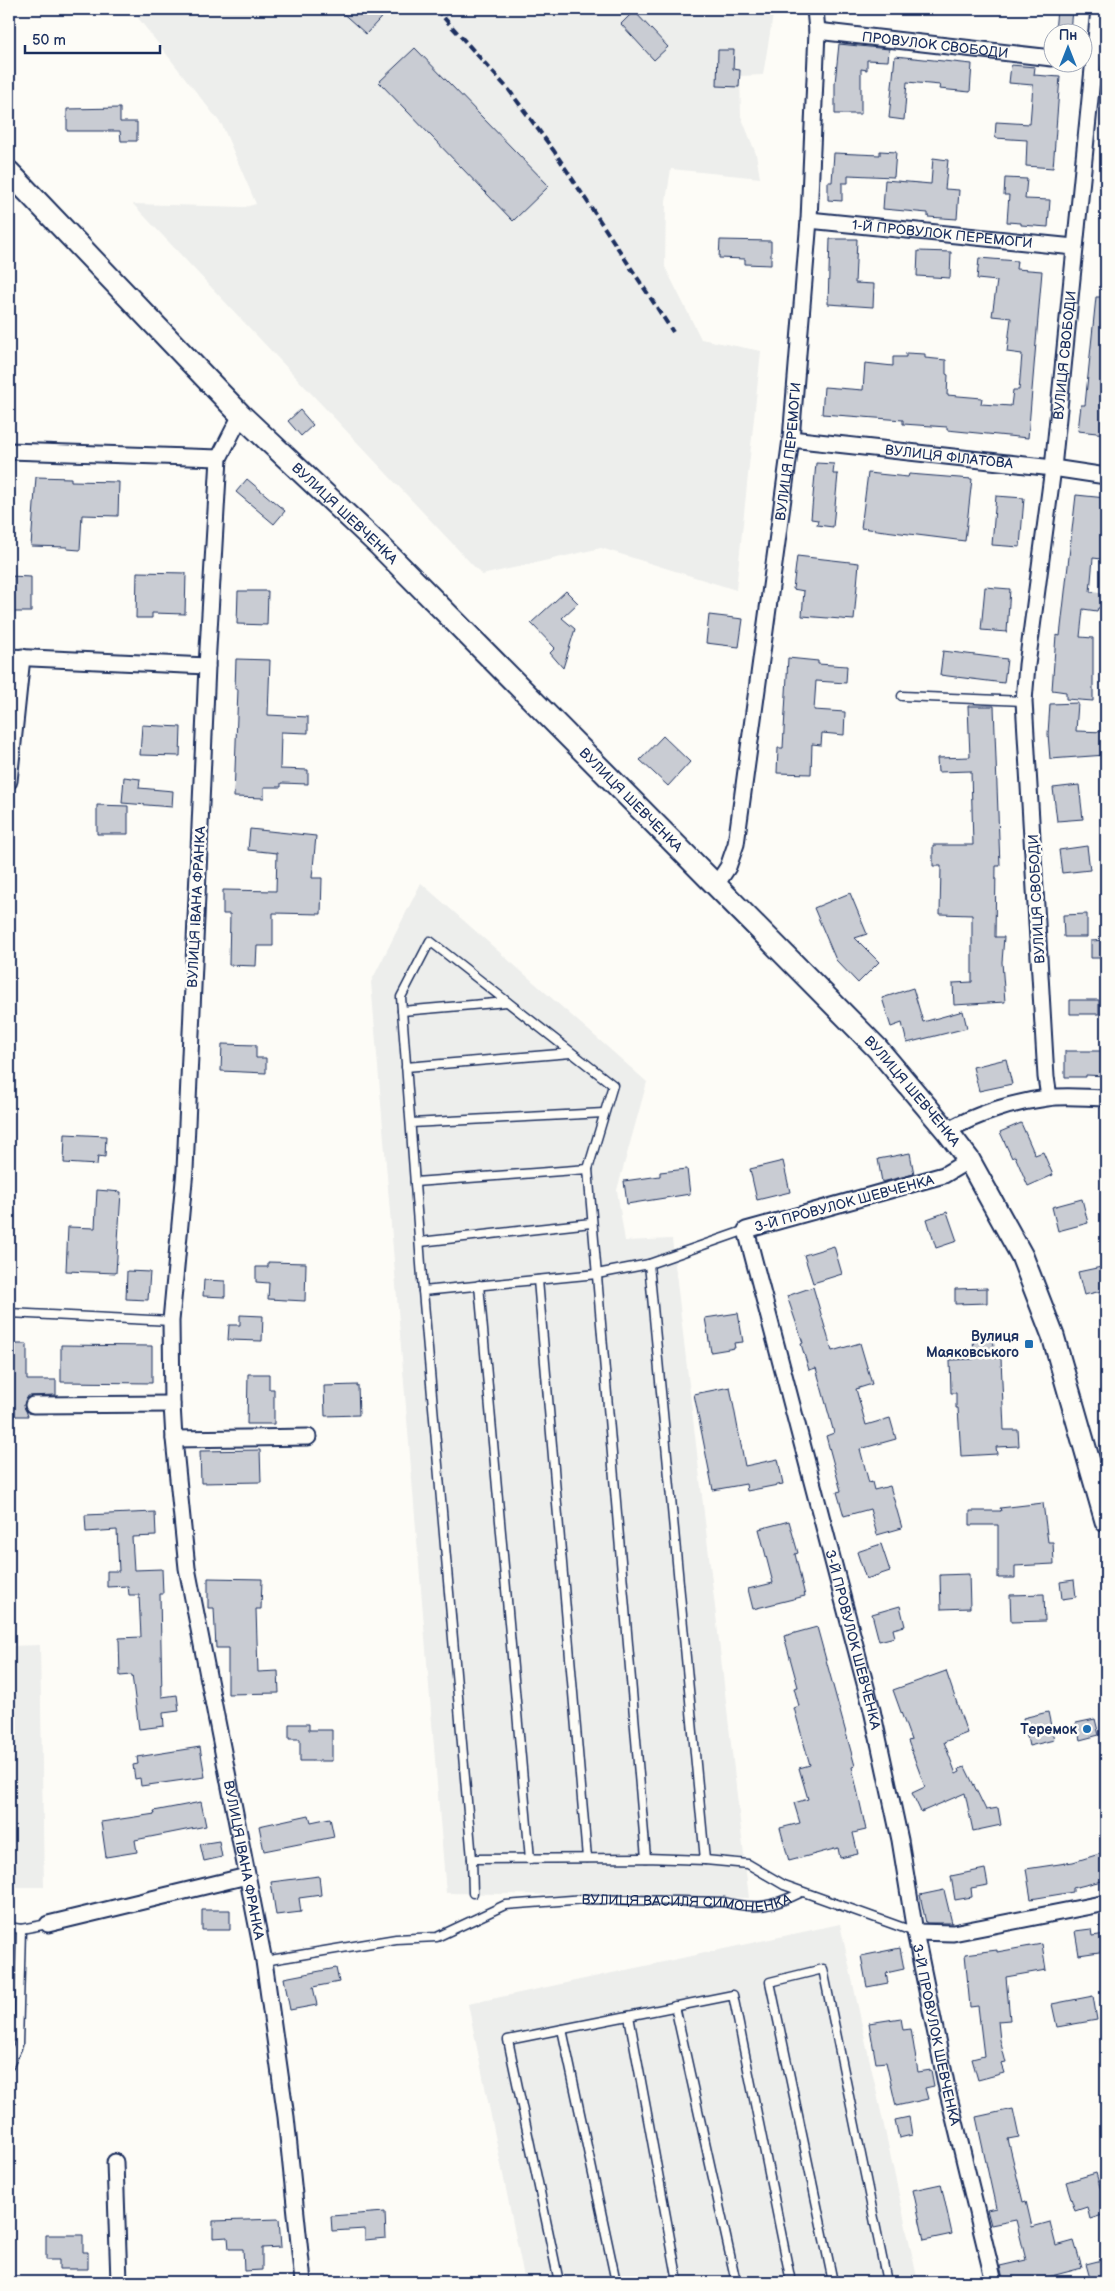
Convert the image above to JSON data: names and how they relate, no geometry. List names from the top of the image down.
{
  "streets": {
    "main road": ["ВУЛИЦЯ ШЕВЧЕНКА"],
    "street": [
      "ПРОВУЛОК СВОБОДИ",
      "1-Й ПРОВУЛОК ПЕРЕМОГИ",
      "ВУЛИЦЯ СВОБОДИ",
      "ВУЛИЦЯ ПЕРЕМОГИ",
      "ВУЛИЦЯ ФІЛАТОВА",
      "ВУЛИЦЯ ІВАНА ФРАНКА",
      "3-Й ПРОВУЛОК ШЕВЧЕНКА",
      "ВУЛИЦЯ ВАСИЛЯ СИМОНЕНКА"
    ]
  },
  "crossings": [
    ["ПРОВУЛОК СВОБОДИ", "ВУЛИЦЯ ПЕРЕМОГИ"],
    ["1-Й ПРОВУЛОК ПЕРЕМОГИ", "ВУЛИЦЯ СВОБОДИ"],
    ["1-Й ПРОВУЛОК ПЕРЕМОГИ", "ВУЛИЦЯ ПЕРЕМОГИ"],
    ["ВУЛИЦЯ СВОБОДИ", "ВУЛИЦЯ ФІЛАТОВА"],
    ["ВУЛИЦЯ ПЕРЕМОГИ", "ВУЛИЦЯ ФІЛАТОВА"],
    ["ВУЛИЦЯ ПЕРЕМОГИ", "ВУЛИЦЯ ШЕВЧЕНКА"],
    ["ВУЛИЦЯ ШЕВЧЕНКА", "ВУЛИЦЯ ІВАНА ФРАНКА"],
    ["ВУЛИЦЯ ШЕВЧЕНКА", "3-Й ПРОВУЛОК ШЕВЧЕНКА"],
    ["ВУЛИЦЯ ІВАНА ФРАНКА", "ВУЛИЦЯ ВАСИЛЯ СИМОНЕНКА"],
    ["3-Й ПРОВУЛОК ШЕВЧЕНКА", "ВУЛИЦЯ ВАСИЛЯ СИМОНЕНКА"]
  ],
  "places": {
    "transit": ["Вулиця Маяковського"],
    "other": ["Теремок"]
  },
  "scale_bar": "50 m",
  "north": "top"
}
